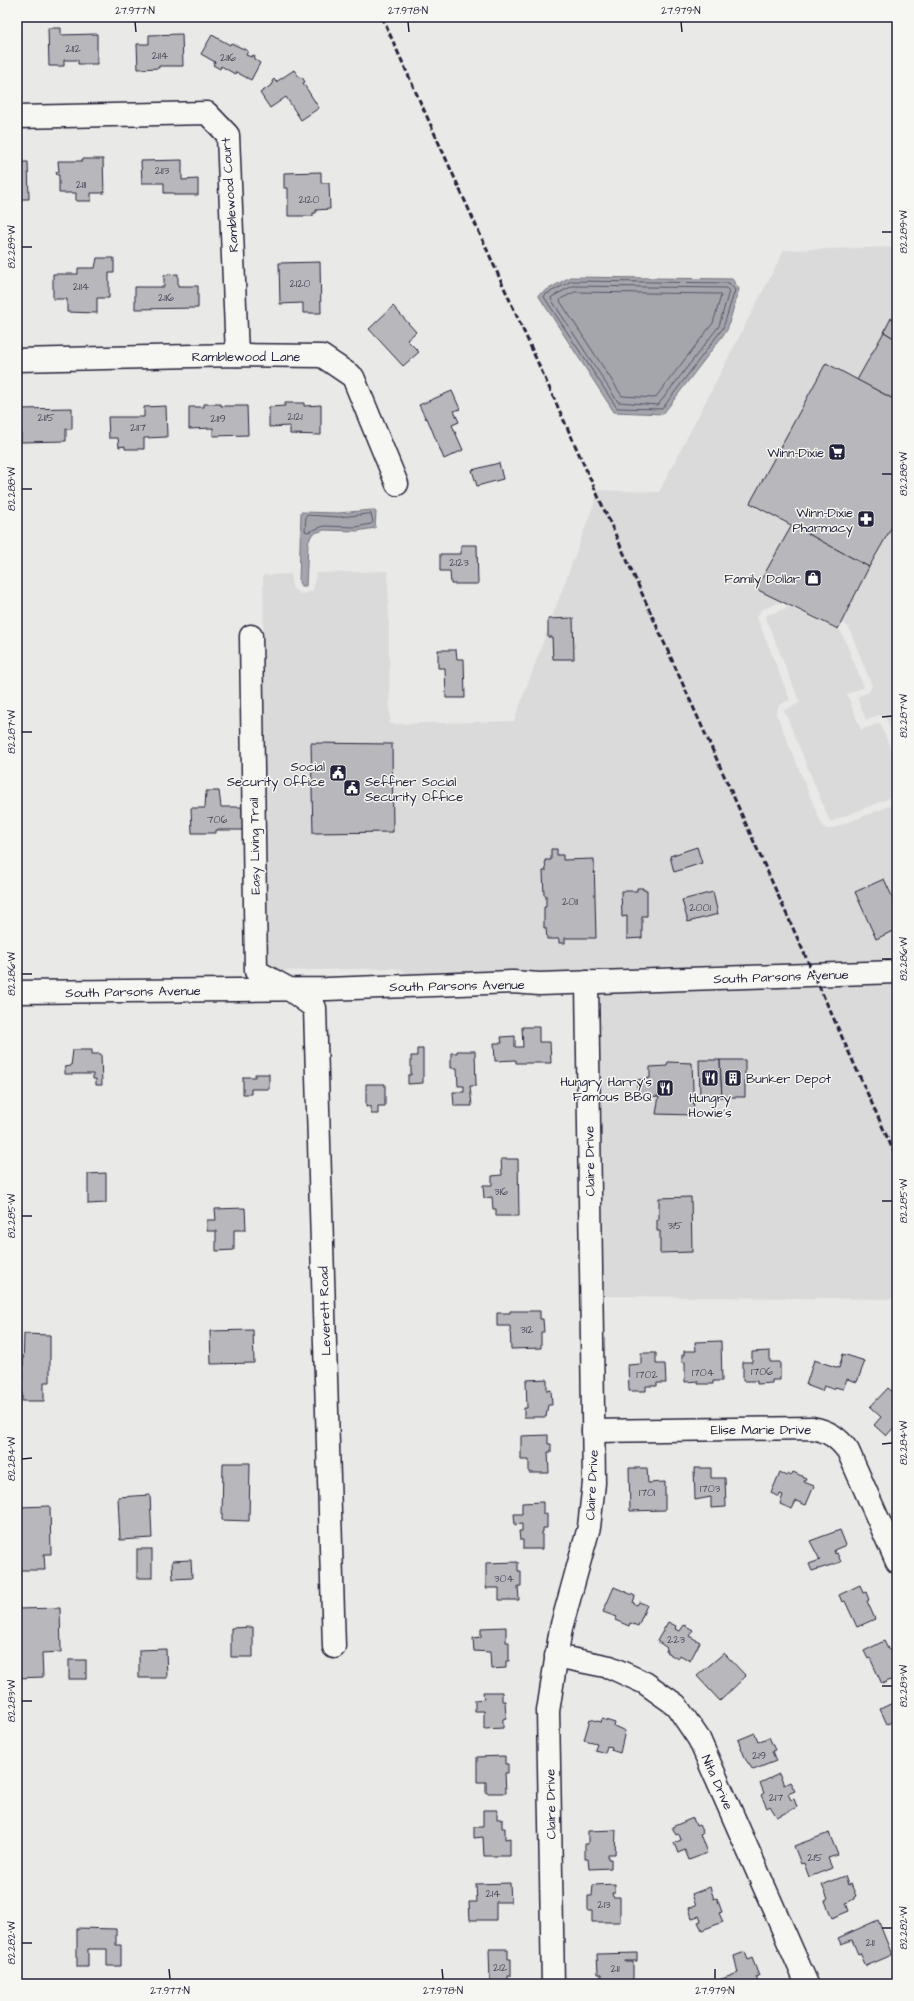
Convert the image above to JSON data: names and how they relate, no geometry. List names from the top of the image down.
{
  "streets": {
    "street": [
      "Ramblewood Court",
      "Ramblewood Lane",
      "Easy Living Trail",
      "South Parsons Avenue",
      "Claire Drive",
      "Leverett Road",
      "Elise Marie Drive",
      "Nita Drive"
    ]
  },
  "crossings": [
    ["Ramblewood Court", "Ramblewood Lane"],
    ["Easy Living Trail", "South Parsons Avenue"],
    ["Easy Living Trail", "Leverett Road"],
    ["South Parsons Avenue", "Claire Drive"],
    ["South Parsons Avenue", "Leverett Road"],
    ["Claire Drive", "Elise Marie Drive"],
    ["Claire Drive", "Nita Drive"]
  ],
  "places": {
    "supermarket": ["Winn-Dixie"],
    "pharmacy": ["Winn-Dixie Pharmacy"],
    "shop": ["Family Dollar"],
    "public building": ["Social Security Office", "Seffner Social Security Office"],
    "restaurant": ["Hungry Howie's", "Hungry Harry's Famous BBQ"],
    "building": ["Bunker Depot"]
  },
  "house_numbers": [
    "2112",
    "2114",
    "2116",
    "2113",
    "2111",
    "2120",
    "2120",
    "2114",
    "2116",
    "2121",
    "2115",
    "2119",
    "2117",
    "2123",
    "706",
    "2011",
    "2001",
    "316",
    "315",
    "312",
    "1706",
    "1704",
    "1702",
    "1703",
    "1701",
    "304",
    "223",
    "219",
    "217",
    "215",
    "214",
    "213",
    "211",
    "212",
    "211"
  ],
  "coordinates": [
    "27.977°N",
    "27.978°N",
    "27.979°N",
    "82.289°W",
    "82.288°W",
    "82.287°W",
    "82.286°W",
    "82.285°W",
    "82.284°W",
    "82.283°W",
    "82.282°W"
  ]
}
